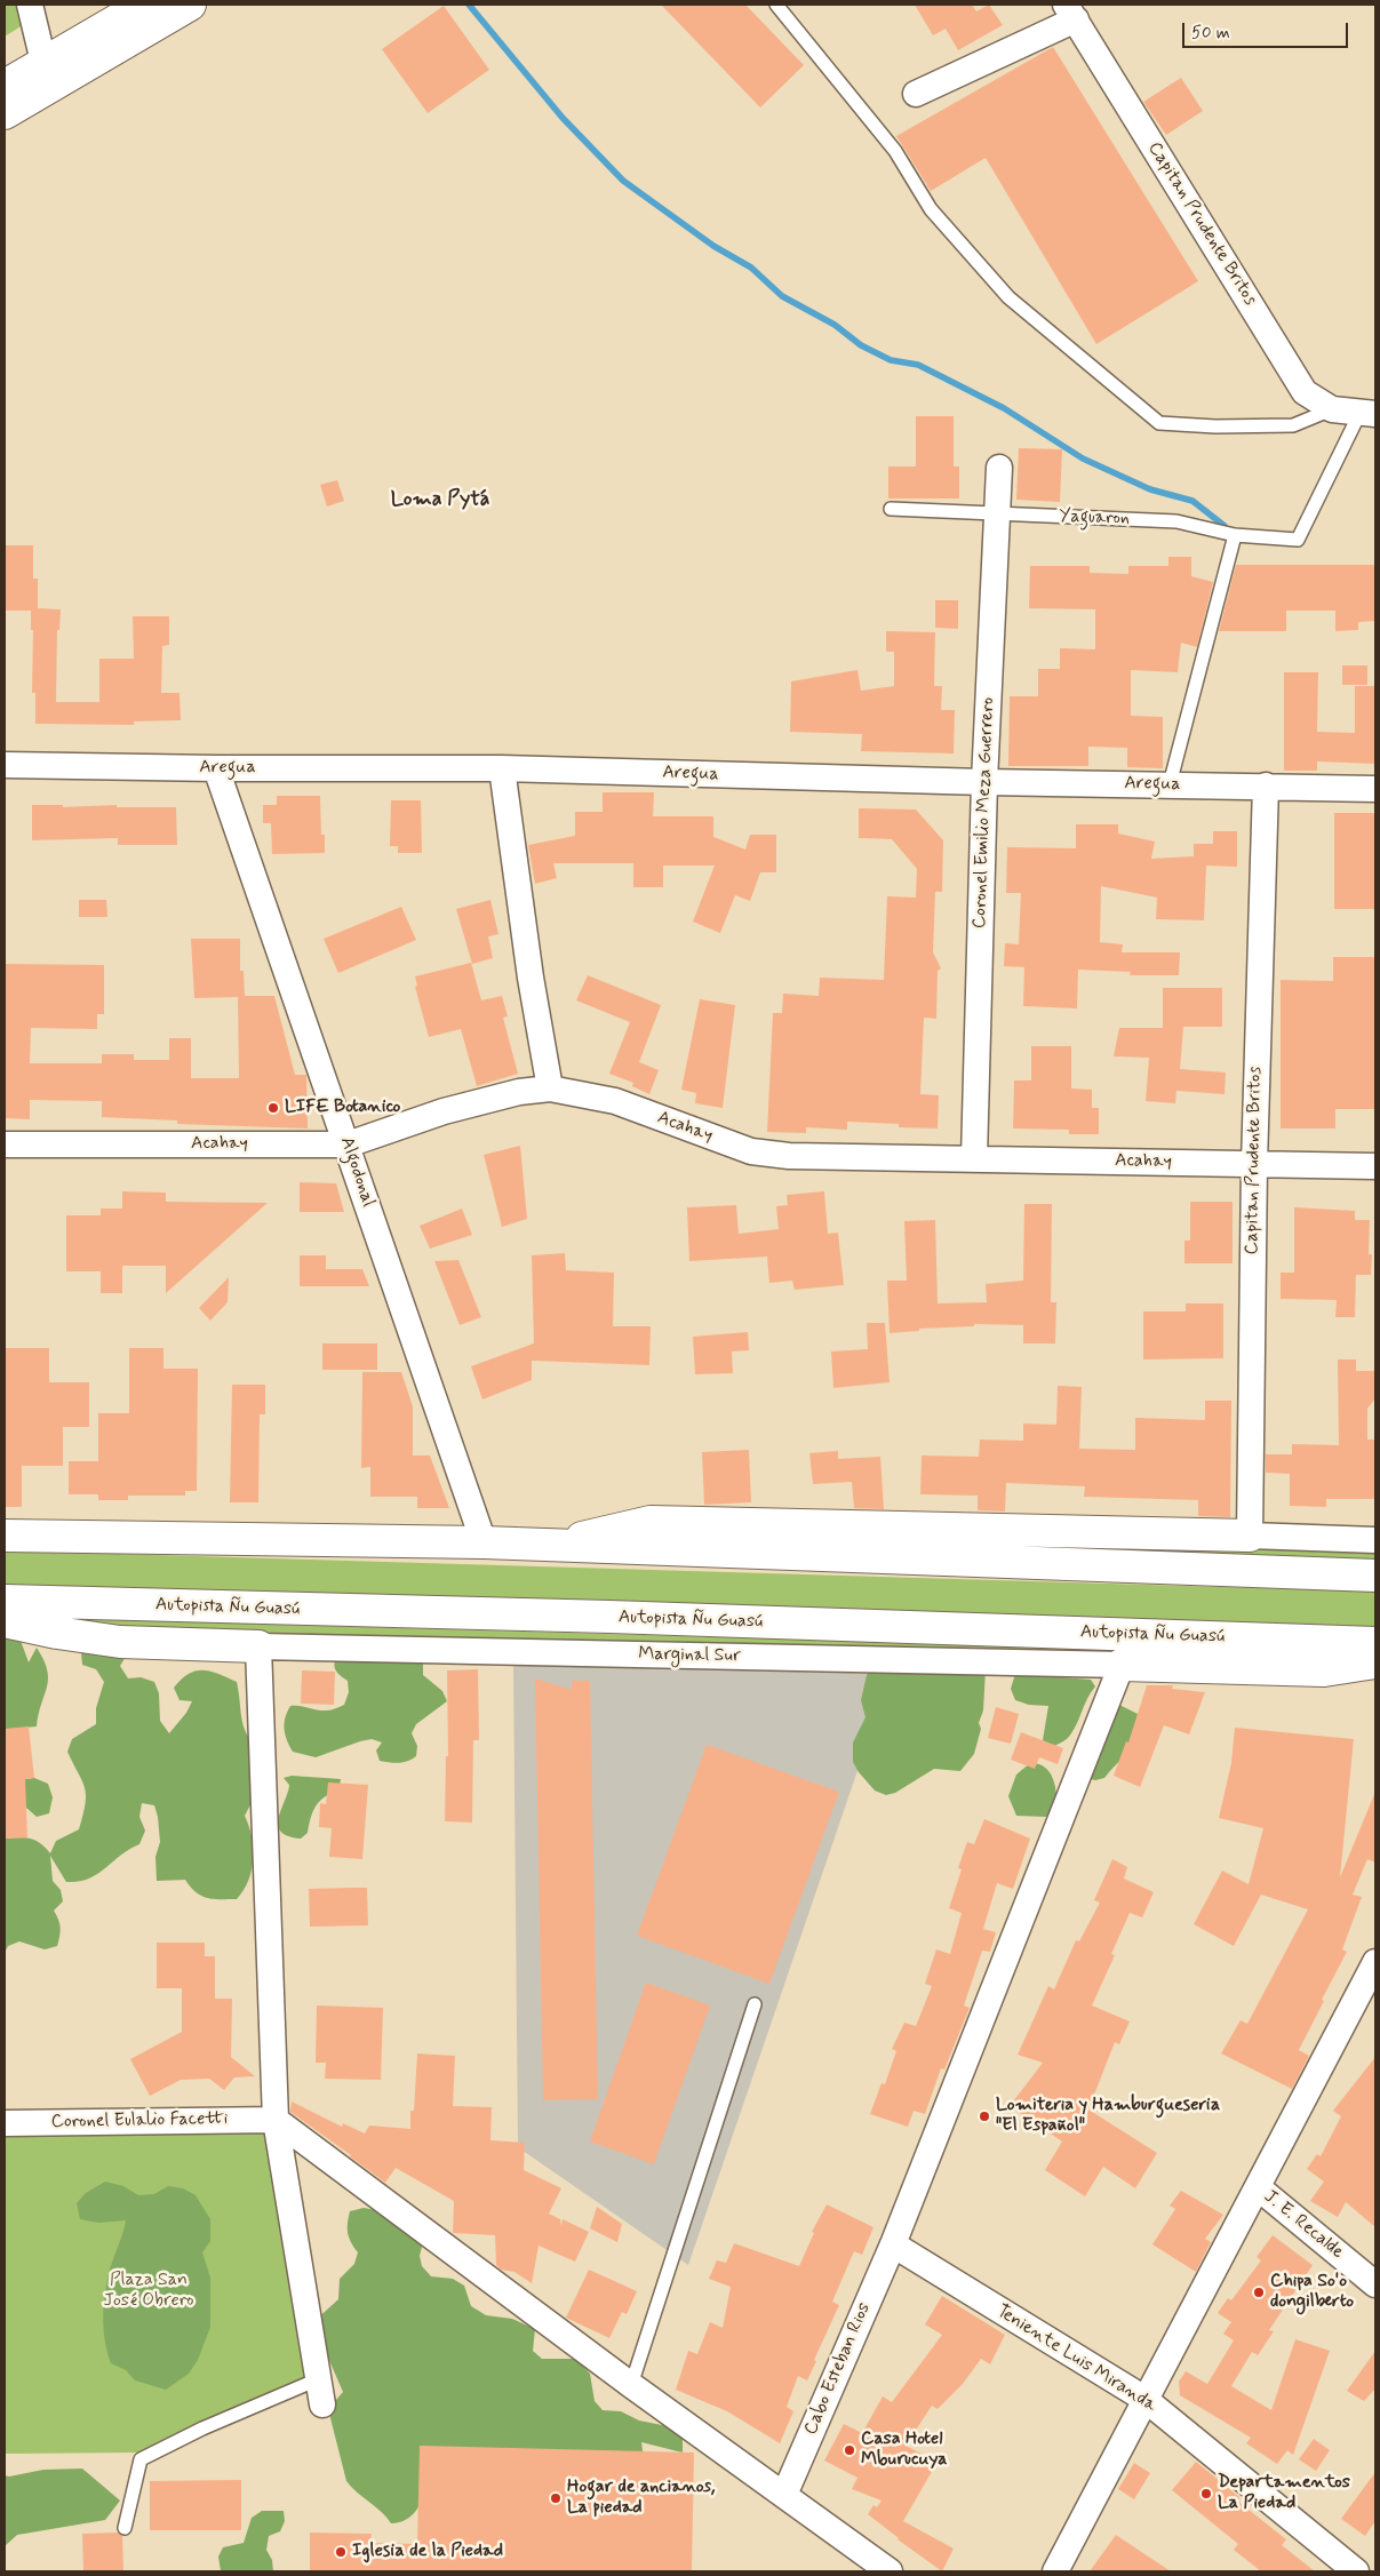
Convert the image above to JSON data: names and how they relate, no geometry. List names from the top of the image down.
{
  "streets": {
    "highway": ["Autopista Ñu Guasú"],
    "street": [
      "Capitan Prudente Britos",
      "Aregua",
      "Coronel Emilio Meza Guerrero",
      "Acahay",
      "Algodonal",
      "Marginal Sur",
      "Coronel Eulalio Facetti",
      "J. E. Recalde",
      "Teniente Luis Miranda",
      "Cabo Esteban Rios"
    ],
    "lane": ["Yaguaron"]
  },
  "crossings": [
    ["Capitan Prudente Britos", "Yaguaron"],
    ["Capitan Prudente Britos", "Aregua"],
    ["Capitan Prudente Britos", "Acahay"],
    ["Yaguaron", "Coronel Emilio Meza Guerrero"],
    ["Aregua", "Coronel Emilio Meza Guerrero"],
    ["Aregua", "Algodonal"],
    ["Coronel Emilio Meza Guerrero", "Acahay"],
    ["Acahay", "Algodonal"],
    ["Marginal Sur", "Cabo Esteban Rios"],
    ["Teniente Luis Miranda", "Cabo Esteban Rios"]
  ],
  "districts": ["Loma Pytá"],
  "parks": ["Plaza San José Obrero"],
  "places": [
    "LIFE Botanico",
    "Lomiteria y Hamburgueseria \"El Español\"",
    "Chipa So'o dongilberto",
    "Casa Hotel Mburucuya",
    "Departamentos La Piedad",
    "Hogar de ancianos, La piedad",
    "Iglesia de la Piedad"
  ],
  "scale_bar": "50 m"
}
